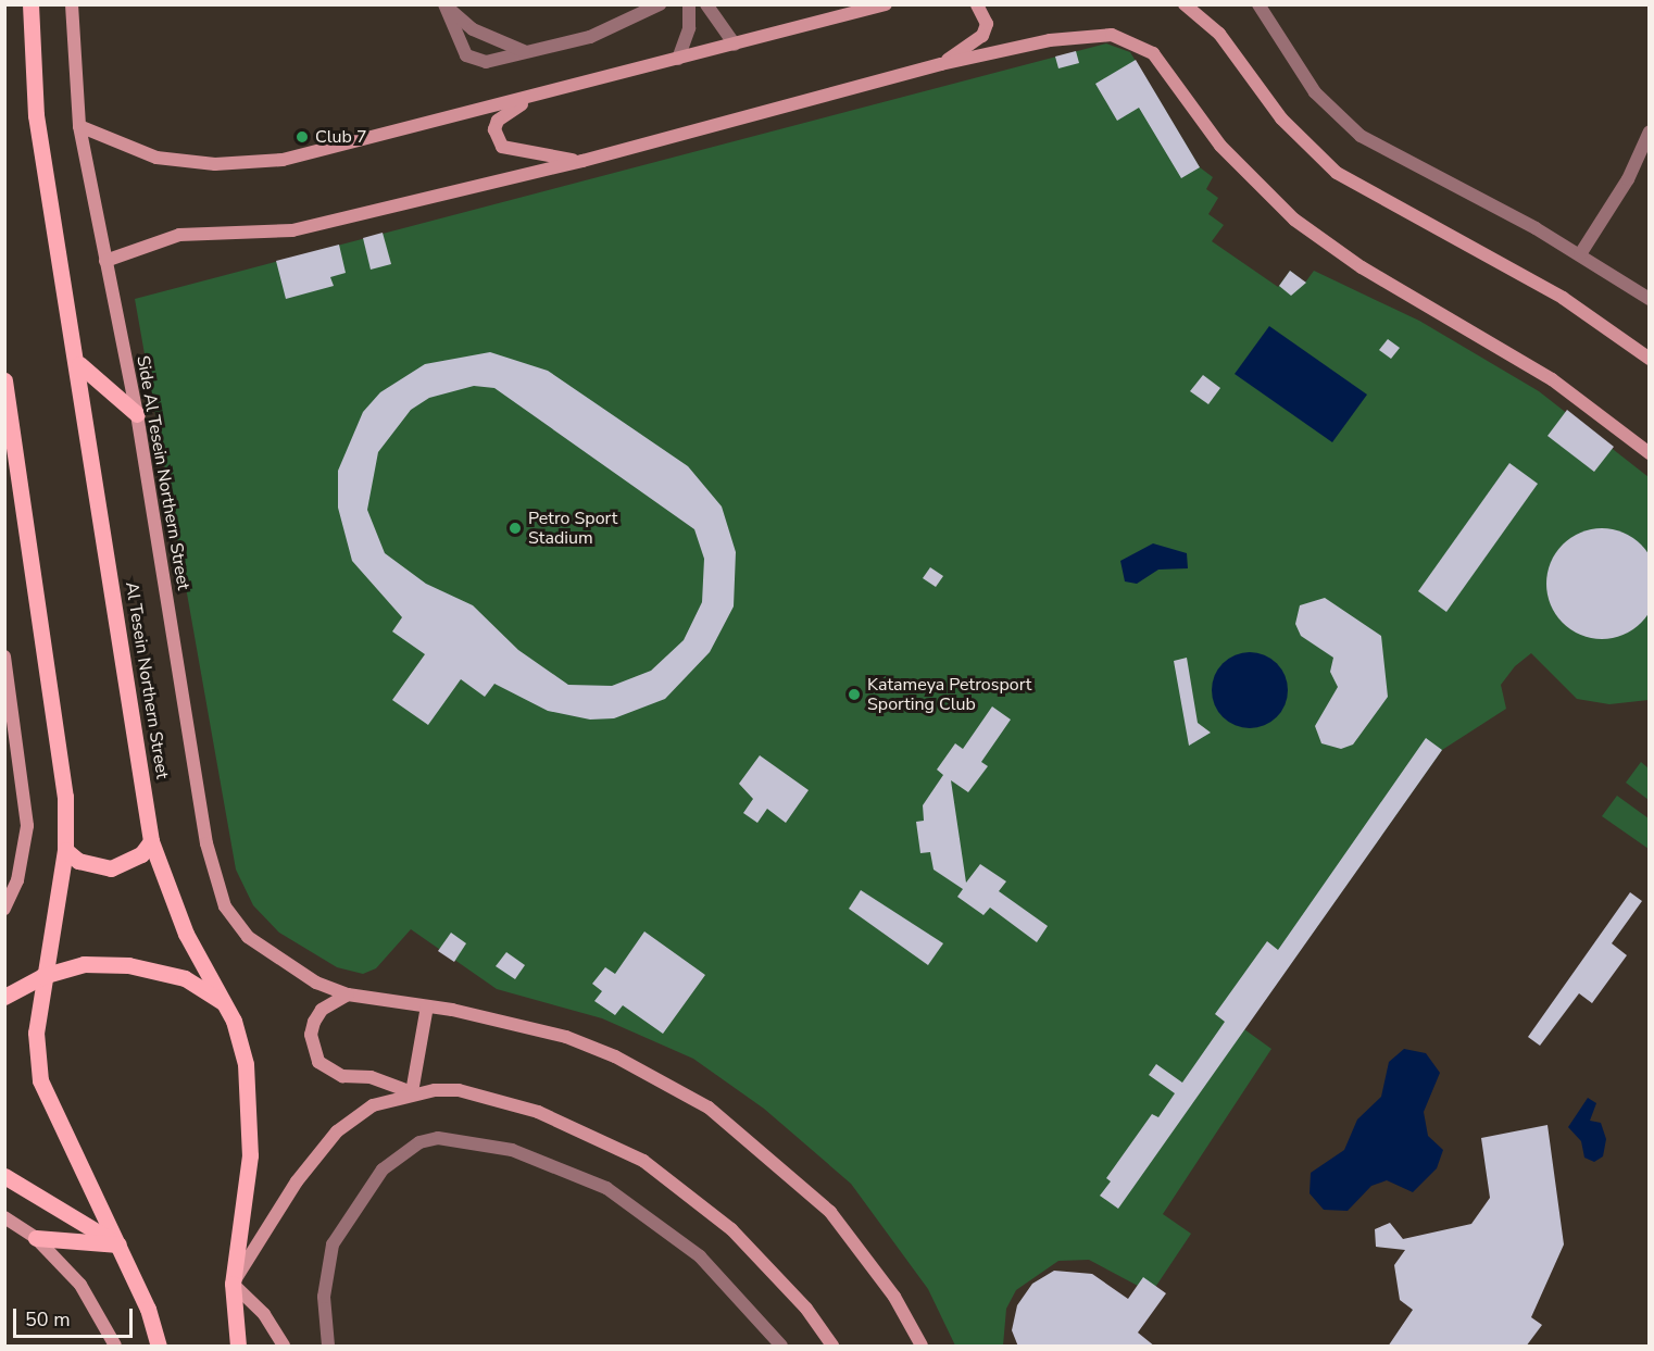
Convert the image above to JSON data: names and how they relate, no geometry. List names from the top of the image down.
{
  "streets": {
    "main road": ["Al Tesein Northern Street"],
    "street": ["Side Al Tesein Northern Street"]
  },
  "places": ["Club 7", "Petro Sport Stadium", "Katameya Petrosport Sporting Club"],
  "scale_bar": "50 m"
}
